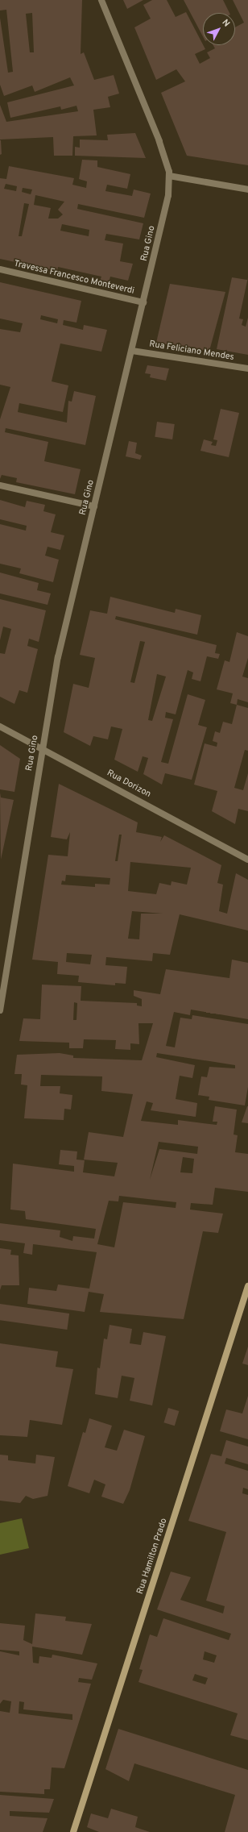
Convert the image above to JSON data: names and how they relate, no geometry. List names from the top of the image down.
{
  "streets": {
    "main road": ["Rua Hamilton Prado"],
    "street": [
      "Rua Gino",
      "Travessa Francesco Monteverdi",
      "Rua Feliciano Mendes",
      "Rua Dorizon"
    ]
  },
  "crossings": [
    ["Rua Gino", "Travessa Francesco Monteverdi"],
    ["Rua Gino", "Rua Feliciano Mendes"],
    ["Rua Gino", "Rua Dorizon"]
  ],
  "north": "top right"
}
